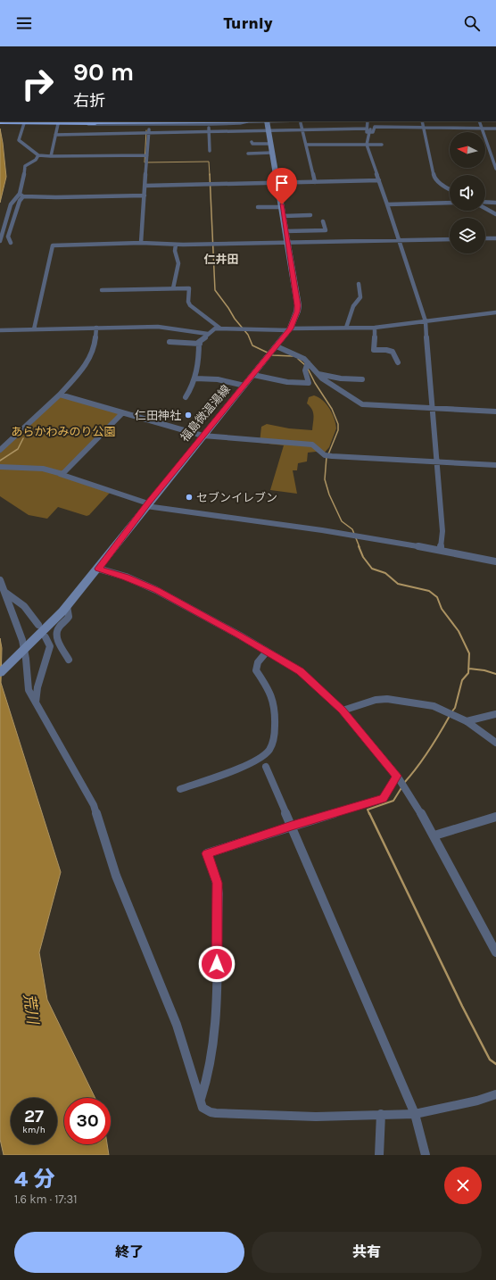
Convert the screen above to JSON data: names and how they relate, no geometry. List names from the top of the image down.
{
  "streets": {
    "main road": ["福島微温湯線"]
  },
  "districts": ["仁井田"],
  "water": ["荒川"],
  "parks": ["あらかわみのり公園"],
  "places": ["仁田神社", "セブンイレブン"],
  "north": "left",
  "page": {
    "header": "Turnly",
    "turn": ["90 m", "右折"],
    "speed": "27 km/h",
    "limit": "30",
    "heading": ["4 分", "1.6 km · 17:31"],
    "buttons": ["終了", "共有"]
  }
}
